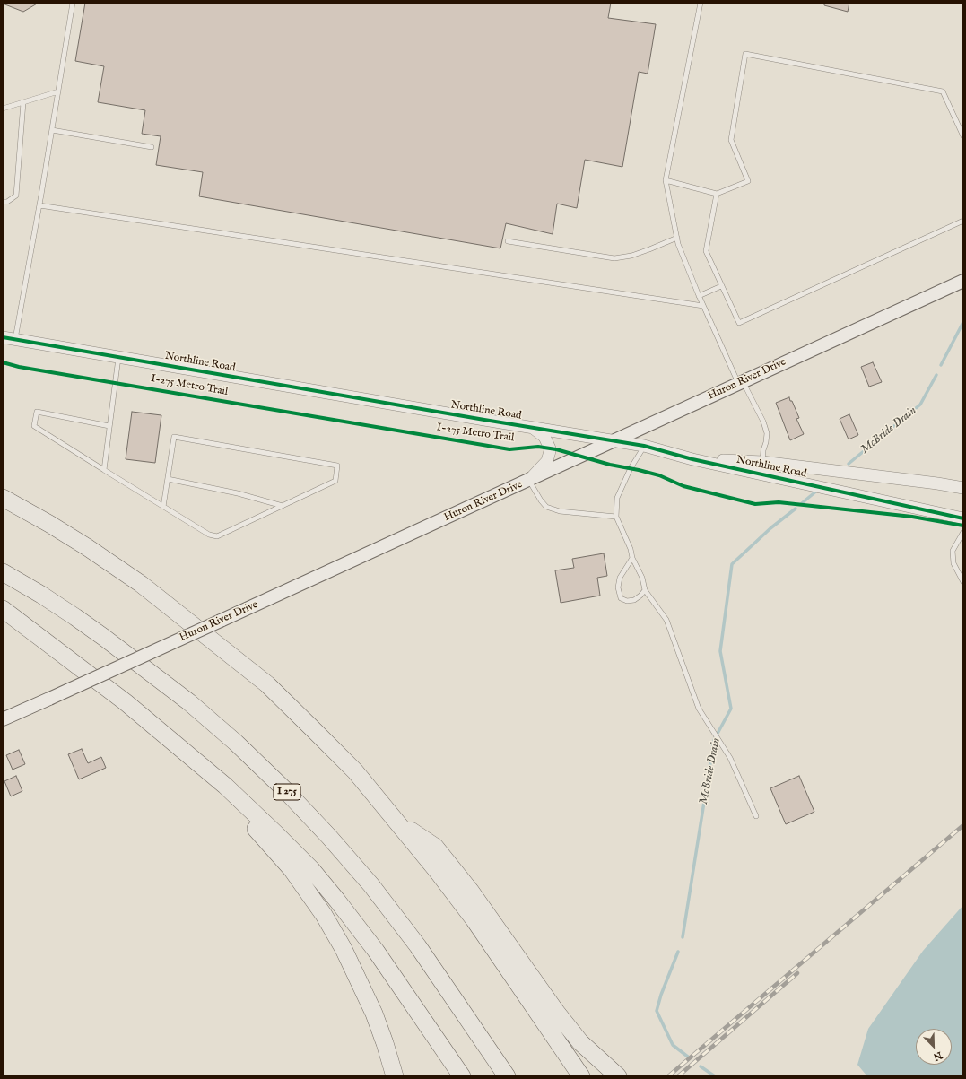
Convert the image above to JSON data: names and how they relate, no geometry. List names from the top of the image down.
{
  "streets": {
    "highway": ["I 275"],
    "main road": ["Huron River Drive"],
    "street": ["Northline Road"],
    "cycle path": ["I-275 Metro Trail"]
  },
  "crossings": [
    ["Northline Road", "Huron River Drive"]
  ],
  "water": ["McBride Drain"],
  "north": "bottom right"
}
